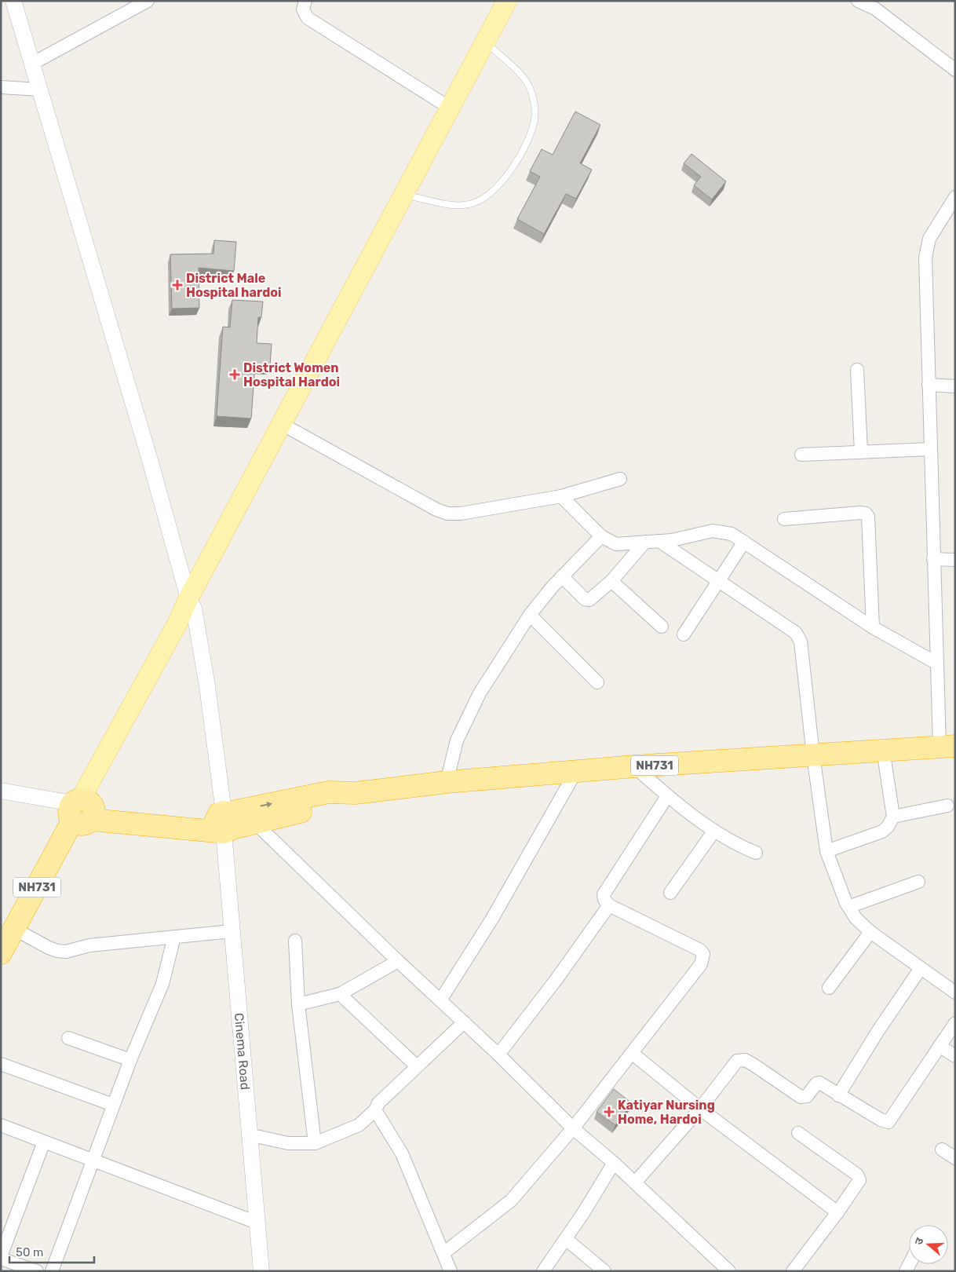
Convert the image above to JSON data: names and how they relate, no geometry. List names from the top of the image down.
{
  "streets": {
    "highway": ["NH731"],
    "street": ["Cinema Road"]
  },
  "crossings": [
    ["NH731", "Cinema Road"]
  ],
  "places": {
    "health": ["District Male Hospital hardoi", "District Women Hospital Hardoi", "Katiyar Nursing Home, Hardoi"]
  },
  "scale_bar": "50 m",
  "north": "left"
}
